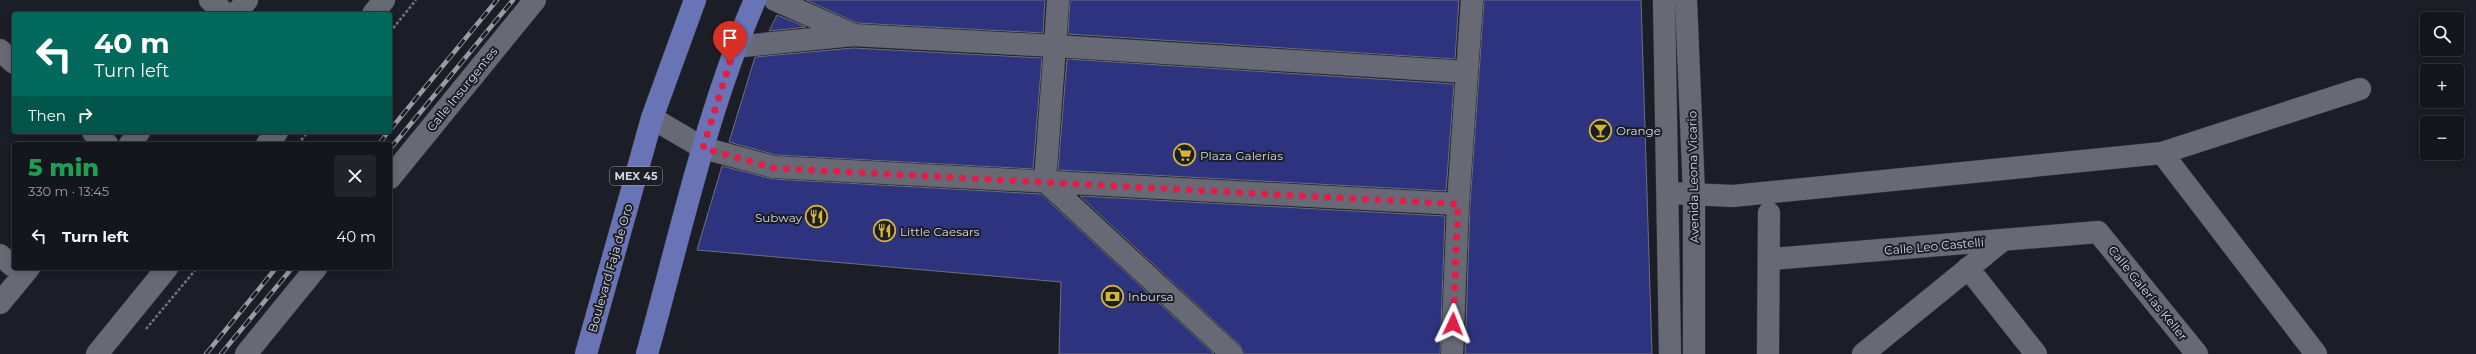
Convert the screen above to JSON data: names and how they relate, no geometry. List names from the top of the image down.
{
  "streets": {
    "main road": ["MEX 45", "Boulevard Faja de Oro"],
    "street": [
      "Calle Insurgentes",
      "Avenida Leona Vicario",
      "Calle Leo Castellí",
      "Calle Galerías Keller"
    ]
  },
  "crossings": [
    ["Calle Leo Castellí", "Calle Galerías Keller"]
  ],
  "places": {
    "bar": ["Orange"],
    "supermarket": ["Plaza Galerías"],
    "restaurant": ["Subway", "Little Caesars"],
    "bank": ["Inbursa"]
  },
  "page": {
    "map_buttons": ["+", "−"],
    "turn": ["40 m", "Turn left"],
    "then": "Then",
    "heading": ["5 min", "330 m · 13:45"],
    "list": [
      {
        "name": "Turn left",
        "value": "40 m"
      }
    ]
  }
}
